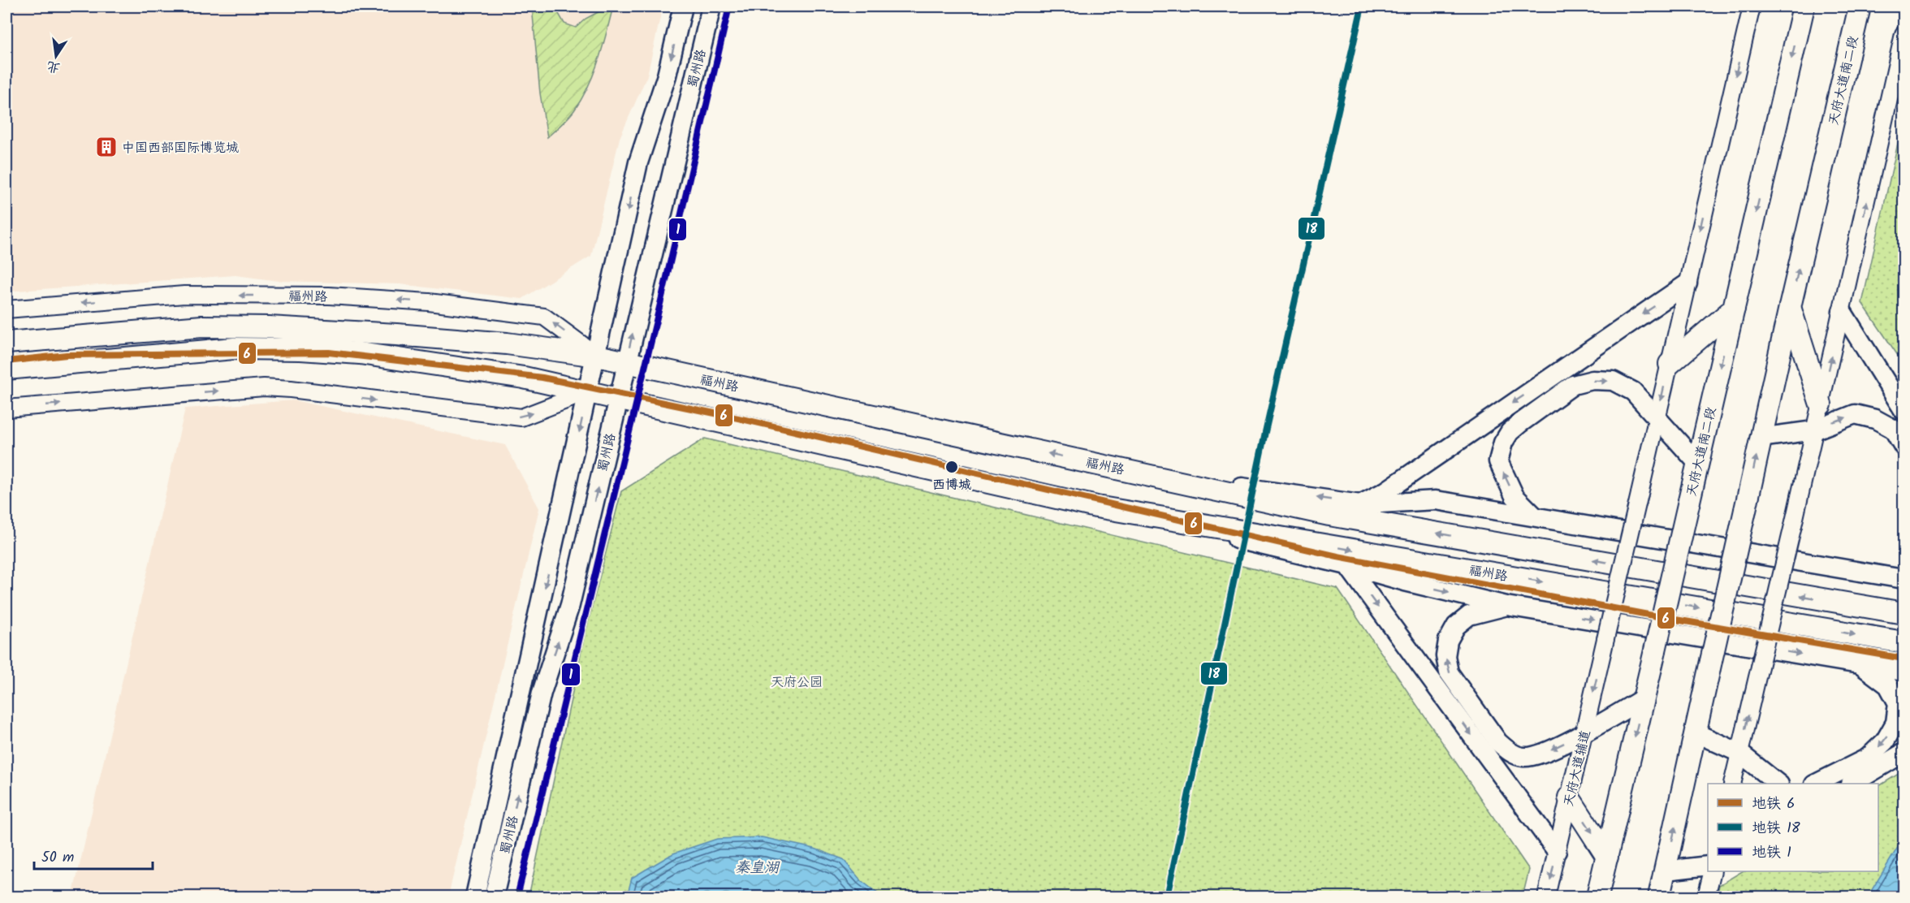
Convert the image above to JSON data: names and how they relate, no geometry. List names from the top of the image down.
{
  "streets": {
    "main road": ["蜀州路", "天府大道南二段", "福州路"],
    "street": ["天府大道辅道"]
  },
  "crossings": [
    ["蜀州路", "福州路"]
  ],
  "one_way": ["天府大道辅道"],
  "water": ["秦皇湖"],
  "parks": ["天府公园"],
  "places": {
    "building": ["中国西部国际博览城"],
    "other": ["西博城"]
  },
  "lines": ["metro line 18", "metro line 1", "metro line 6"],
  "legend": ["地铁 6", "地铁 18", "地铁 1"],
  "scale_bar": "50 m",
  "north": "bottom"
}
